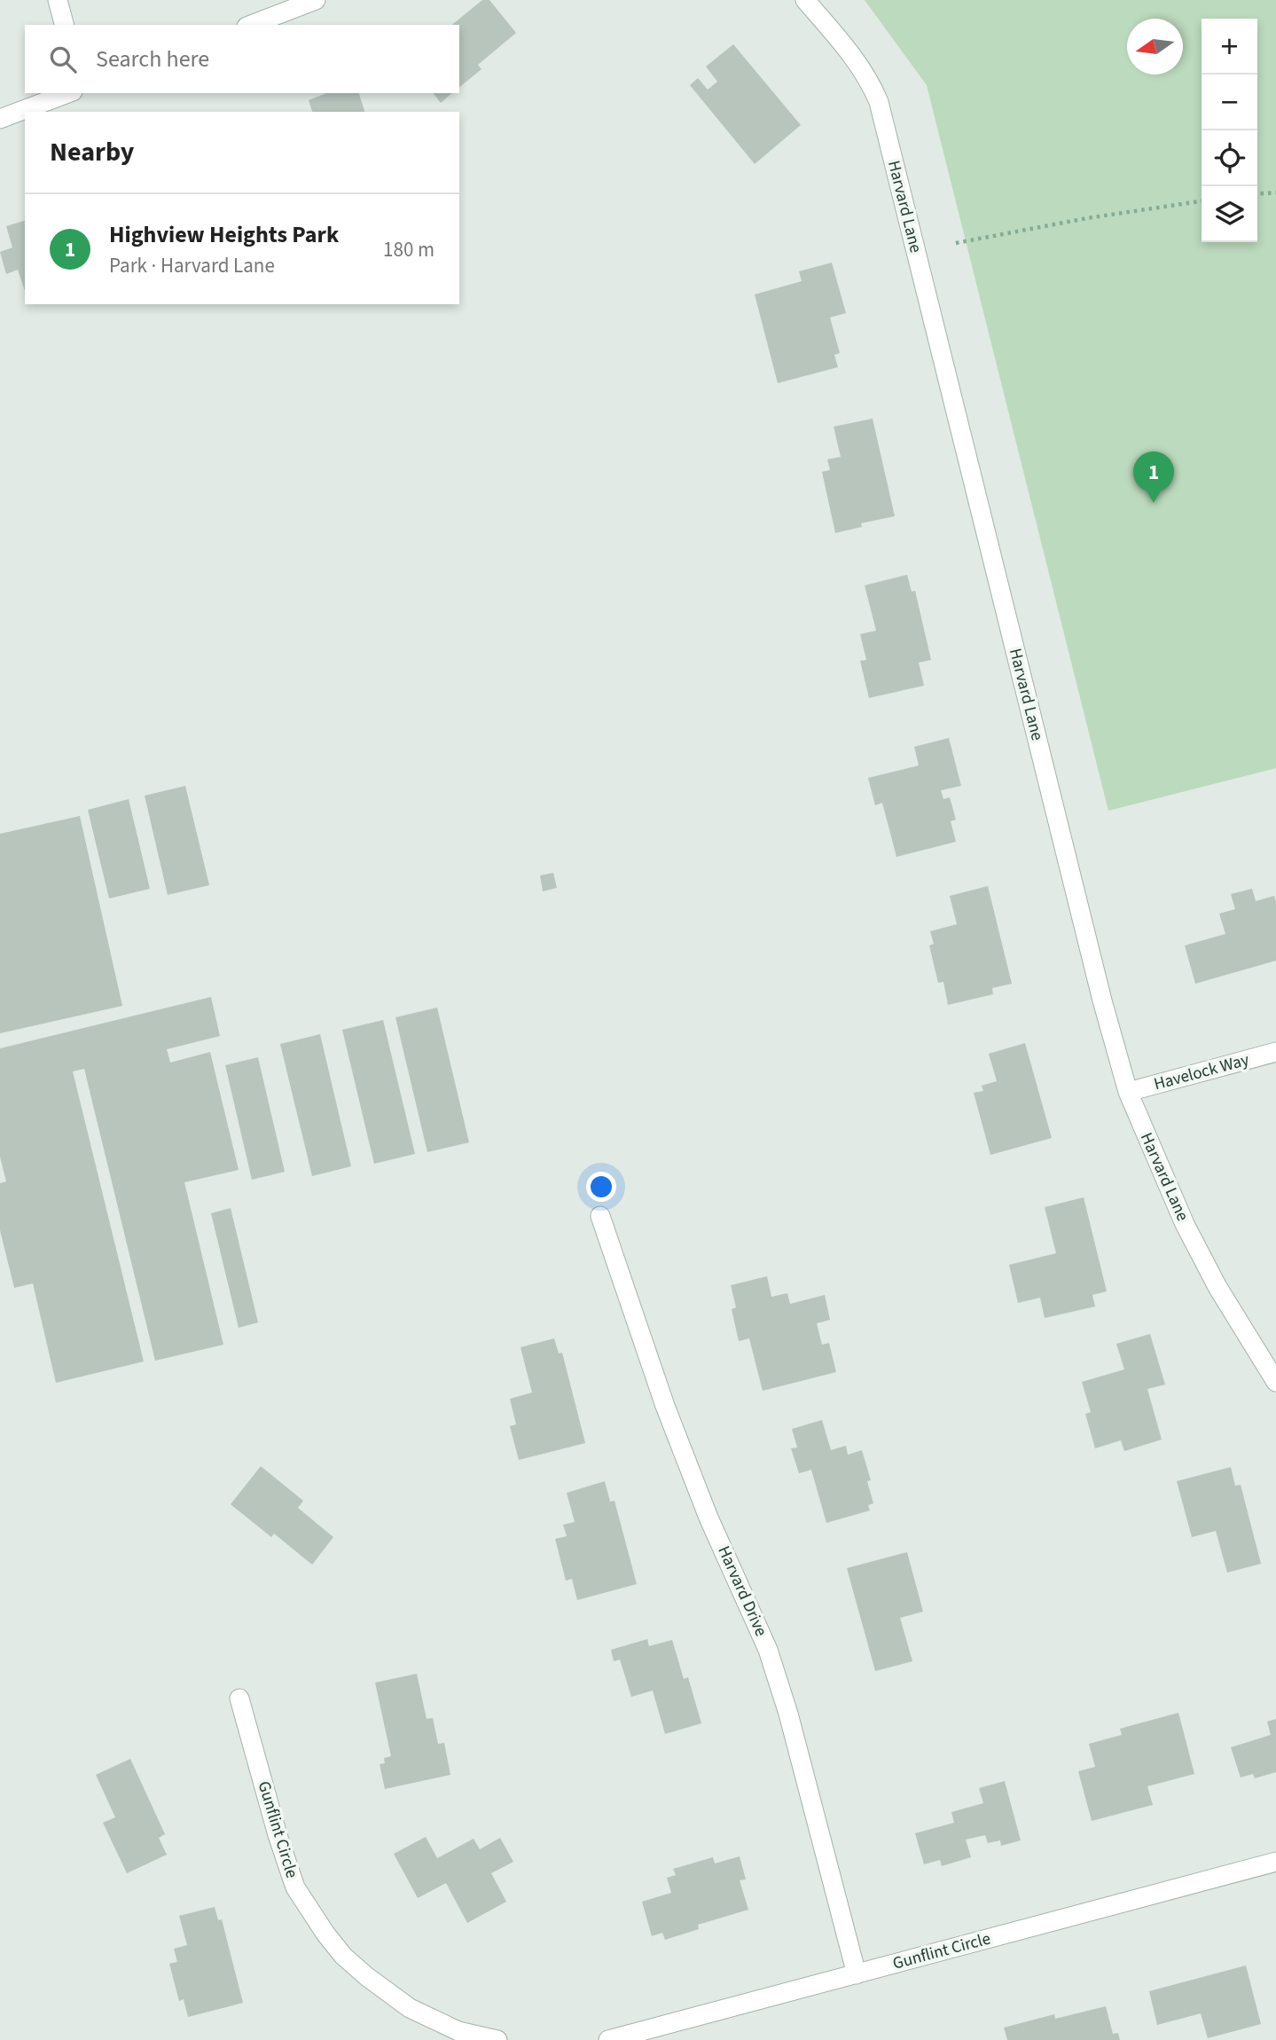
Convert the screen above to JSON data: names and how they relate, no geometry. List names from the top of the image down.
{
  "streets": {
    "street": [
      "Harvard Lane",
      "Havelock Way",
      "Harvard Drive",
      "Gunflint Circle"
    ]
  },
  "crossings": [
    ["Harvard Lane", "Havelock Way"],
    ["Harvard Drive", "Gunflint Circle"]
  ],
  "north": "left",
  "page": {
    "map_buttons": ["+", "−"],
    "search": "Search here",
    "heading": "Nearby",
    "list": [
      {
        "mark": "1",
        "name": "Highview Heights Park",
        "note": "Park · Harvard Lane",
        "value": "180 m"
      }
    ],
    "pins": "1"
  }
}
